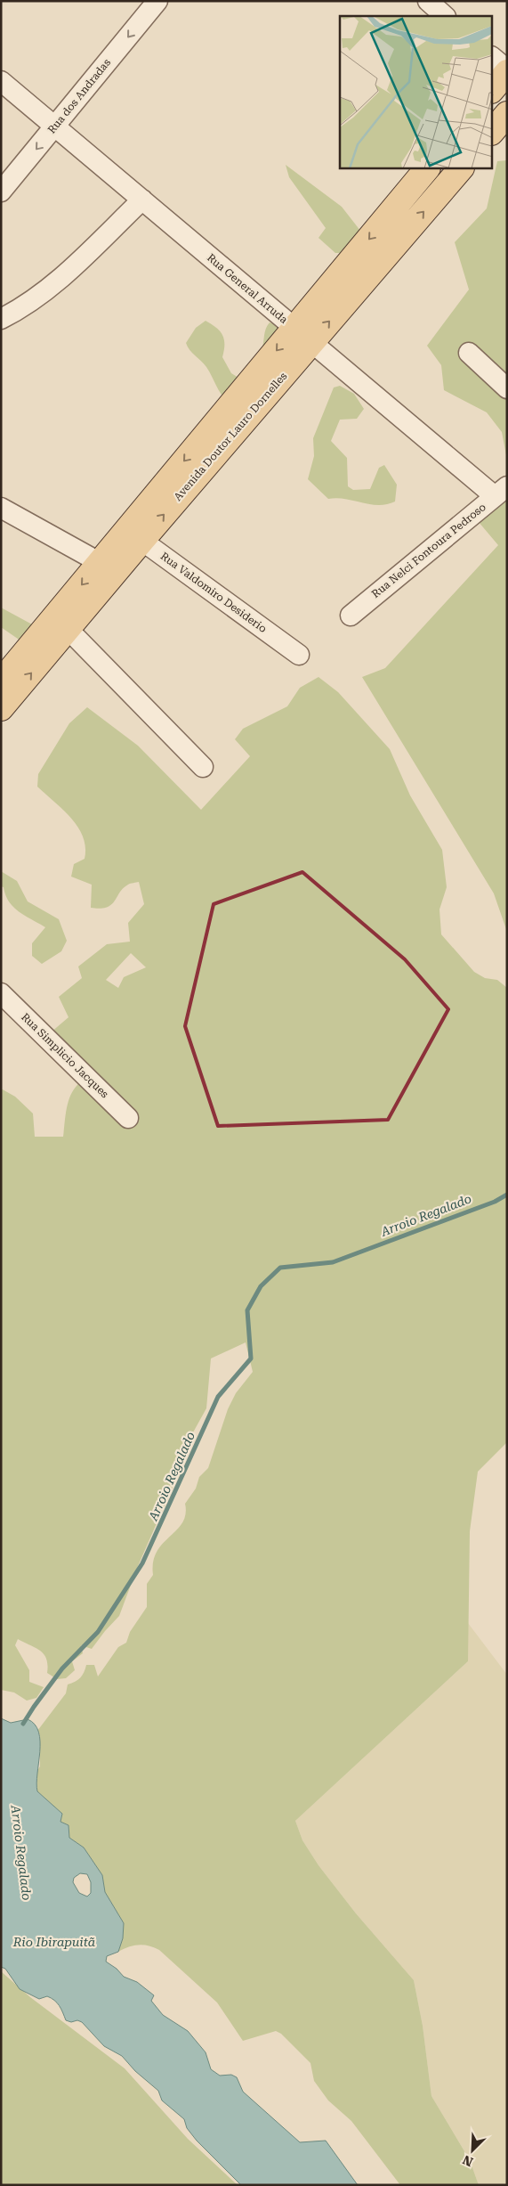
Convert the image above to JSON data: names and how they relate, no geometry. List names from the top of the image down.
{
  "streets": {
    "main road": ["Avenida Doutor Lauro Dornelles"],
    "street": [
      "Rua dos Andradas",
      "Rua General Arruda",
      "Rua Nelci Fontoura Pedroso",
      "Rua Valdomiro Desiderio",
      "Rua Simplicio Jacques"
    ]
  },
  "crossings": [
    ["Rua dos Andradas", "Rua General Arruda"],
    ["Rua General Arruda", "Avenida Doutor Lauro Dornelles"],
    ["Rua General Arruda", "Rua Nelci Fontoura Pedroso"],
    ["Avenida Doutor Lauro Dornelles", "Rua Valdomiro Desiderio"]
  ],
  "water": ["Arroio Regalado", "Rio Ibirapuitã"],
  "north": "bottom left"
}
